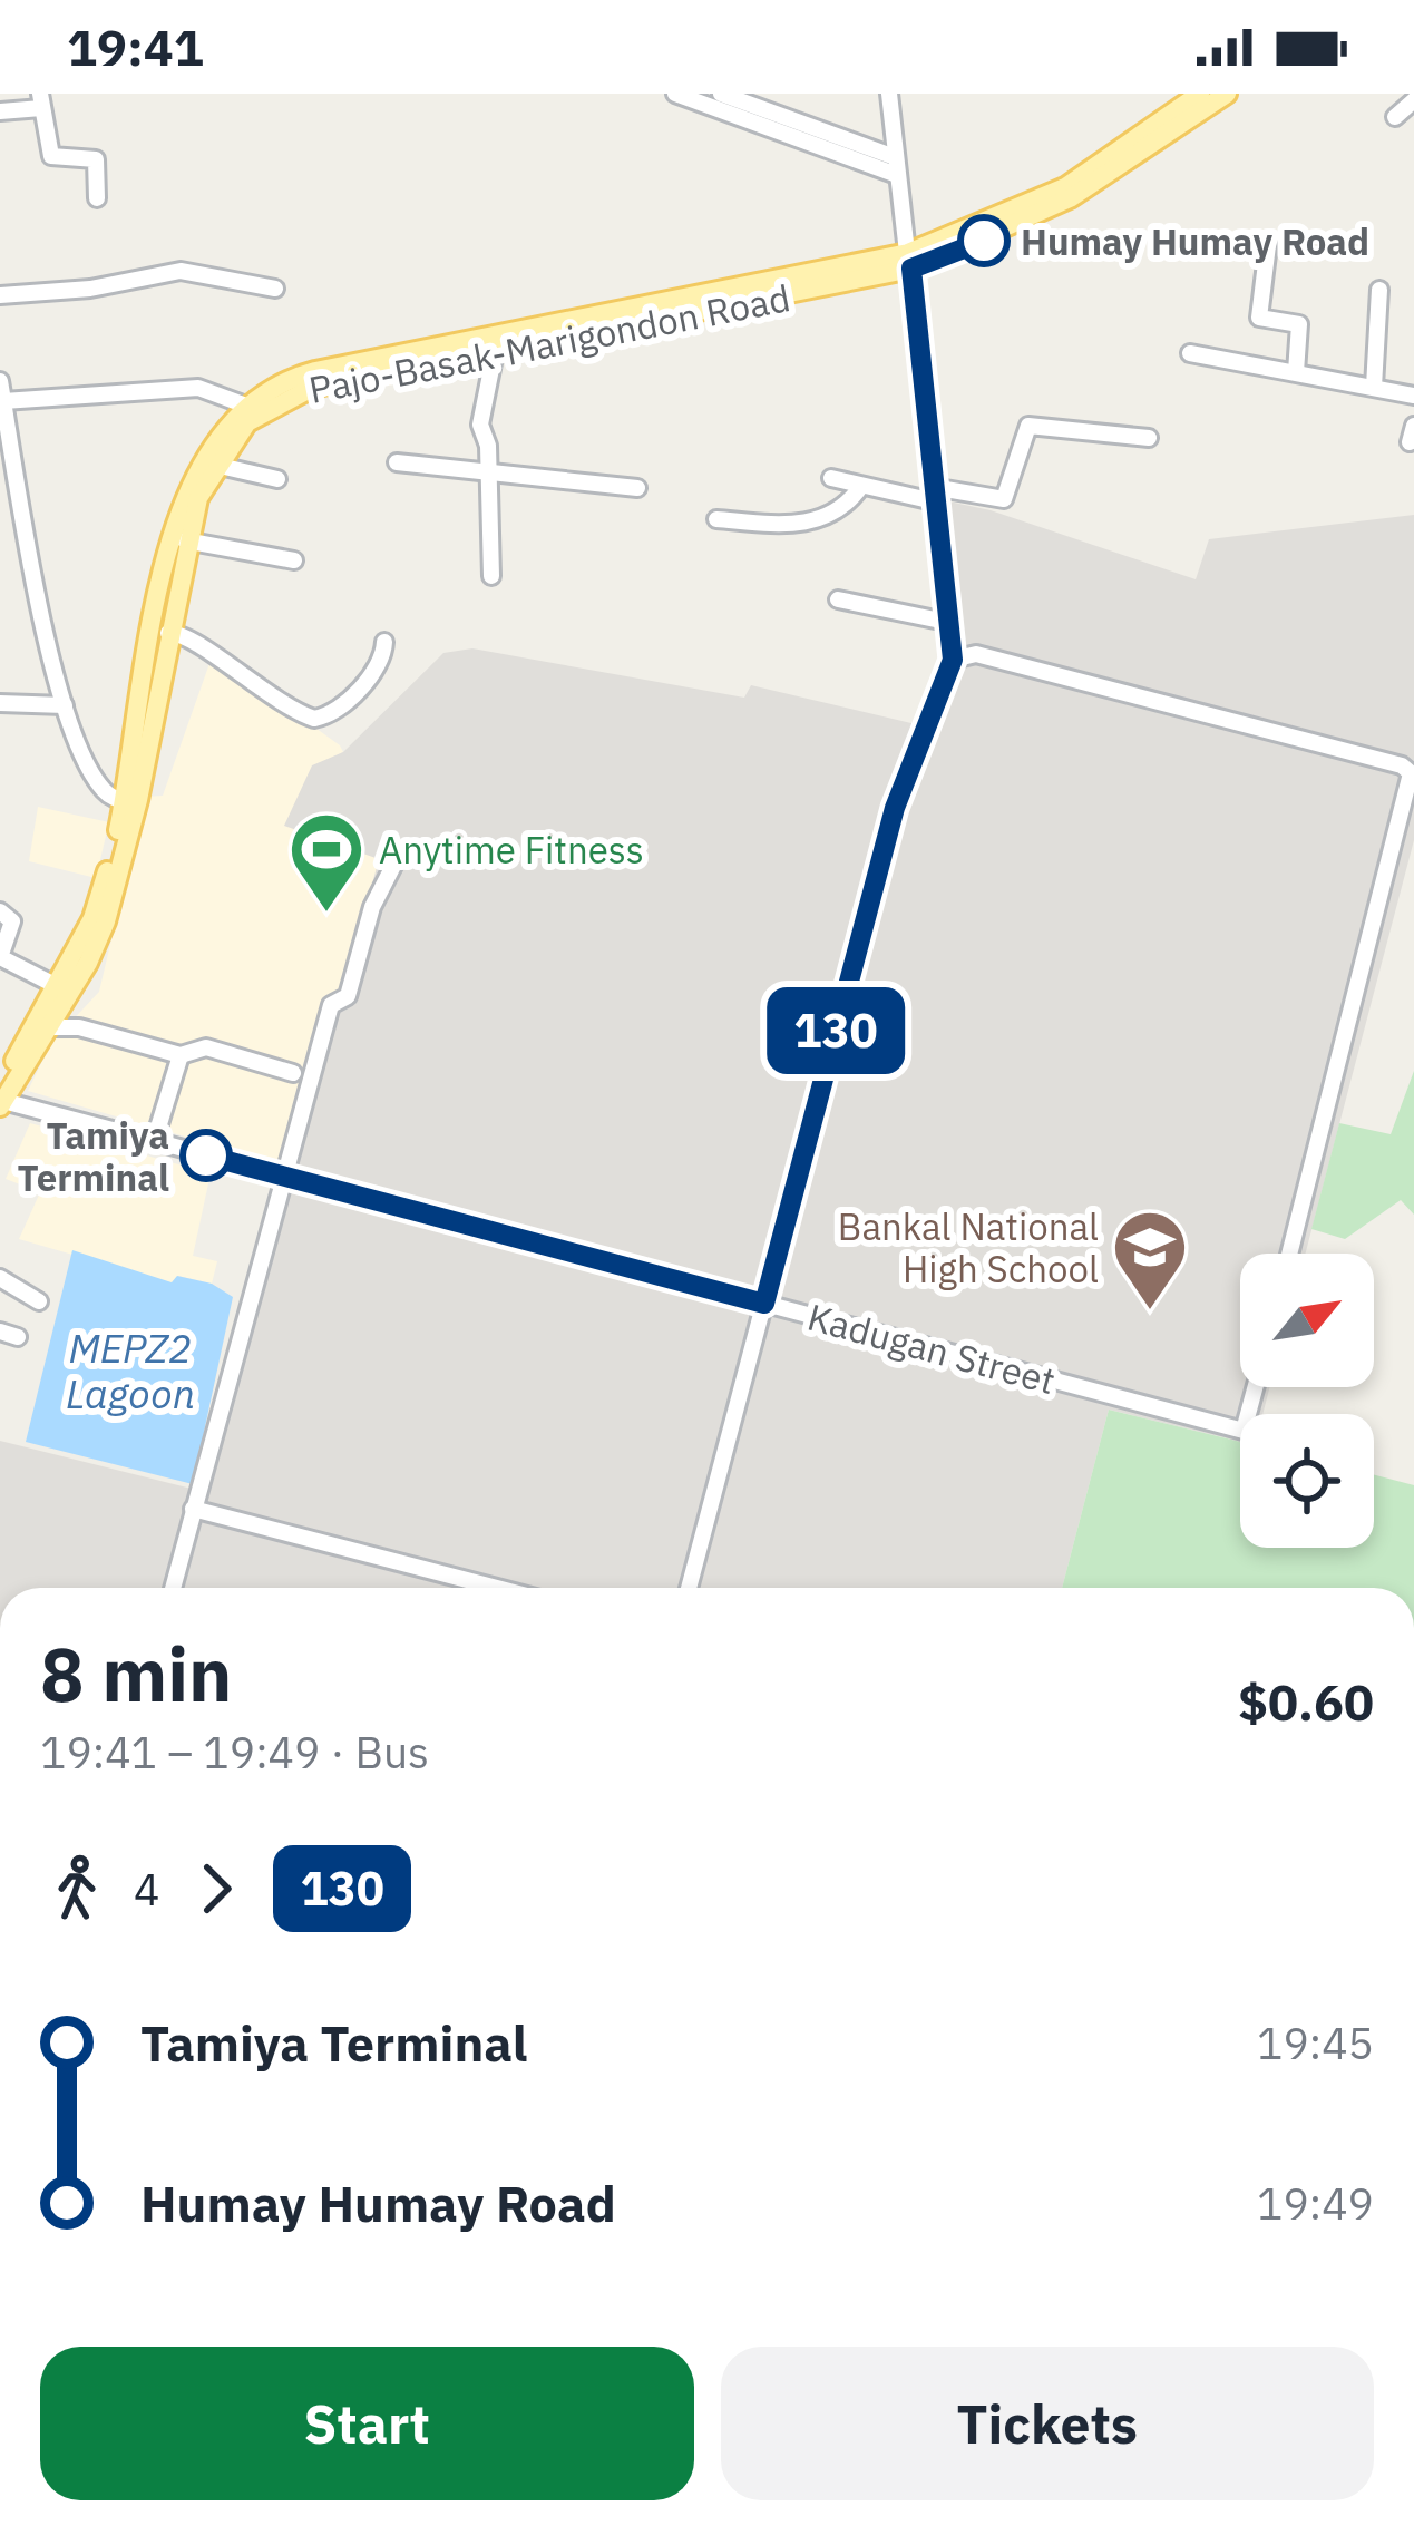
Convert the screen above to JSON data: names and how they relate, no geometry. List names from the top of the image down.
{
  "streets": {
    "main road": ["Pajo-Basak-Marigondon Road"],
    "street": ["Kadugan Street"]
  },
  "crossings": [
    ["Pajo-Basak-Marigondon Road", "Kadugan Street"]
  ],
  "water": ["MEPZ2 Lagoon"],
  "places": {
    "other": ["Humay Humay Road", "Tamiya Terminal"],
    "sports": ["Anytime Fitness"],
    "school or university": ["Bankal National High School"]
  },
  "lines": ["bus line 130"],
  "north": "top right",
  "page": {
    "status": "19:41",
    "on_map": "130",
    "heading": ["8 min", "19:41 – 19:49 · Bus", "$0.60"],
    "legs": ["4", "130"],
    "list": [
      {
        "name": "Tamiya Terminal",
        "value": "19:45"
      },
      {
        "name": "Humay Humay Road",
        "value": "19:49"
      }
    ],
    "buttons": ["Start", "Tickets"]
  }
}
